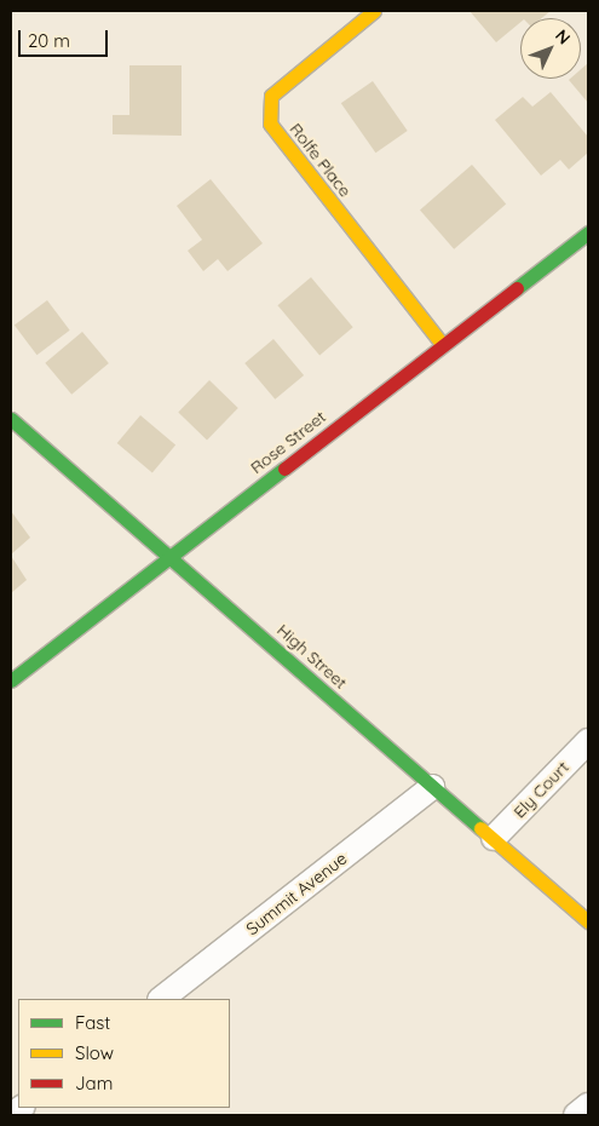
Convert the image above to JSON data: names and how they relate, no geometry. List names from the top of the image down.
{
  "streets": {
    "street": [
      "Rolfe Place",
      "Rose Street",
      "High Street",
      "Ely Court",
      "Summit Avenue"
    ]
  },
  "crossings": [
    ["Rolfe Place", "Rose Street"],
    ["Rose Street", "High Street"],
    ["High Street", "Ely Court"],
    ["High Street", "Summit Avenue"]
  ],
  "legend": ["Fast", "Slow", "Jam"],
  "scale_bar": "20 m",
  "north": "top right"
}
